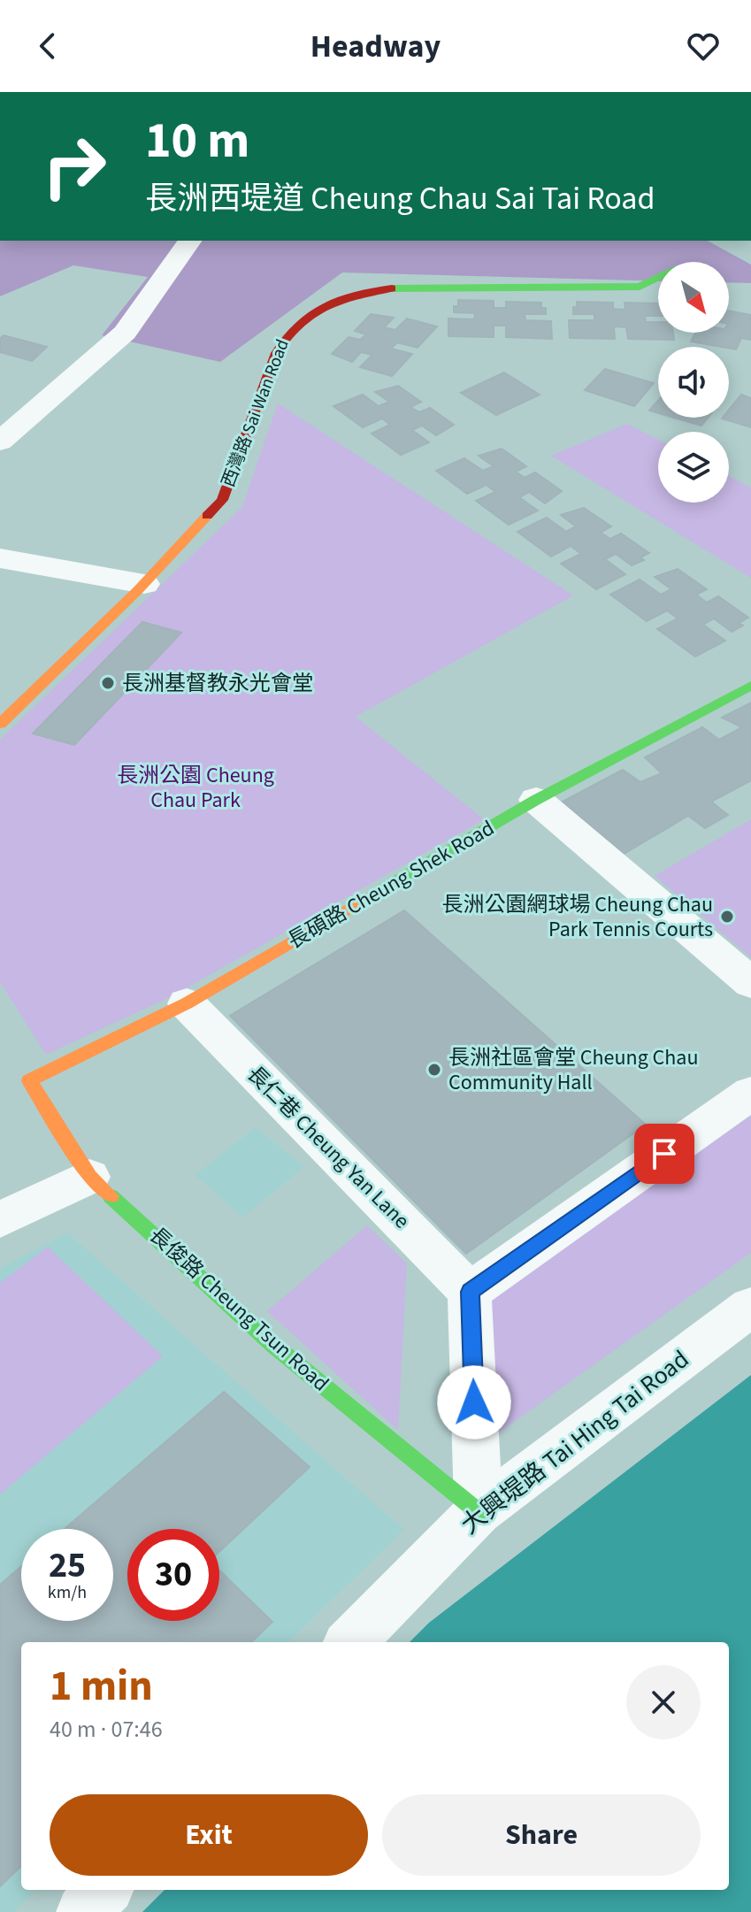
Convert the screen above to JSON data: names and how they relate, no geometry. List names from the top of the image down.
{
  "streets": {
    "street": [
      "西灣路 Sai Wan Road",
      "長碩路 Cheung Shek Road",
      "長仁巷 Cheung Yan Lane",
      "長俊路 Cheung Tsun Road",
      "大興堤路 Tai Hing Tai Road"
    ]
  },
  "crossings": [
    ["長碩路 Cheung Shek Road", "長仁巷 Cheung Yan Lane"],
    ["長碩路 Cheung Shek Road", "長俊路 Cheung Tsun Road"],
    ["長俊路 Cheung Tsun Road", "大興堤路 Tai Hing Tai Road"]
  ],
  "parks": ["長洲公園 Cheung Chau Park"],
  "places": ["長洲基督教永光會堂", "長洲公園網球場 Cheung Chau Park Tennis Courts", "長洲社區會堂 Cheung Chau Community Hall"],
  "north": "bottom right",
  "page": {
    "header": "Headway",
    "turn": ["10 m", "長洲西堤道 Cheung Chau Sai Tai Road"],
    "speed": "25 km/h",
    "limit": "30",
    "heading": ["1 min", "40 m · 07:46"],
    "buttons": ["Exit", "Share"]
  }
}
